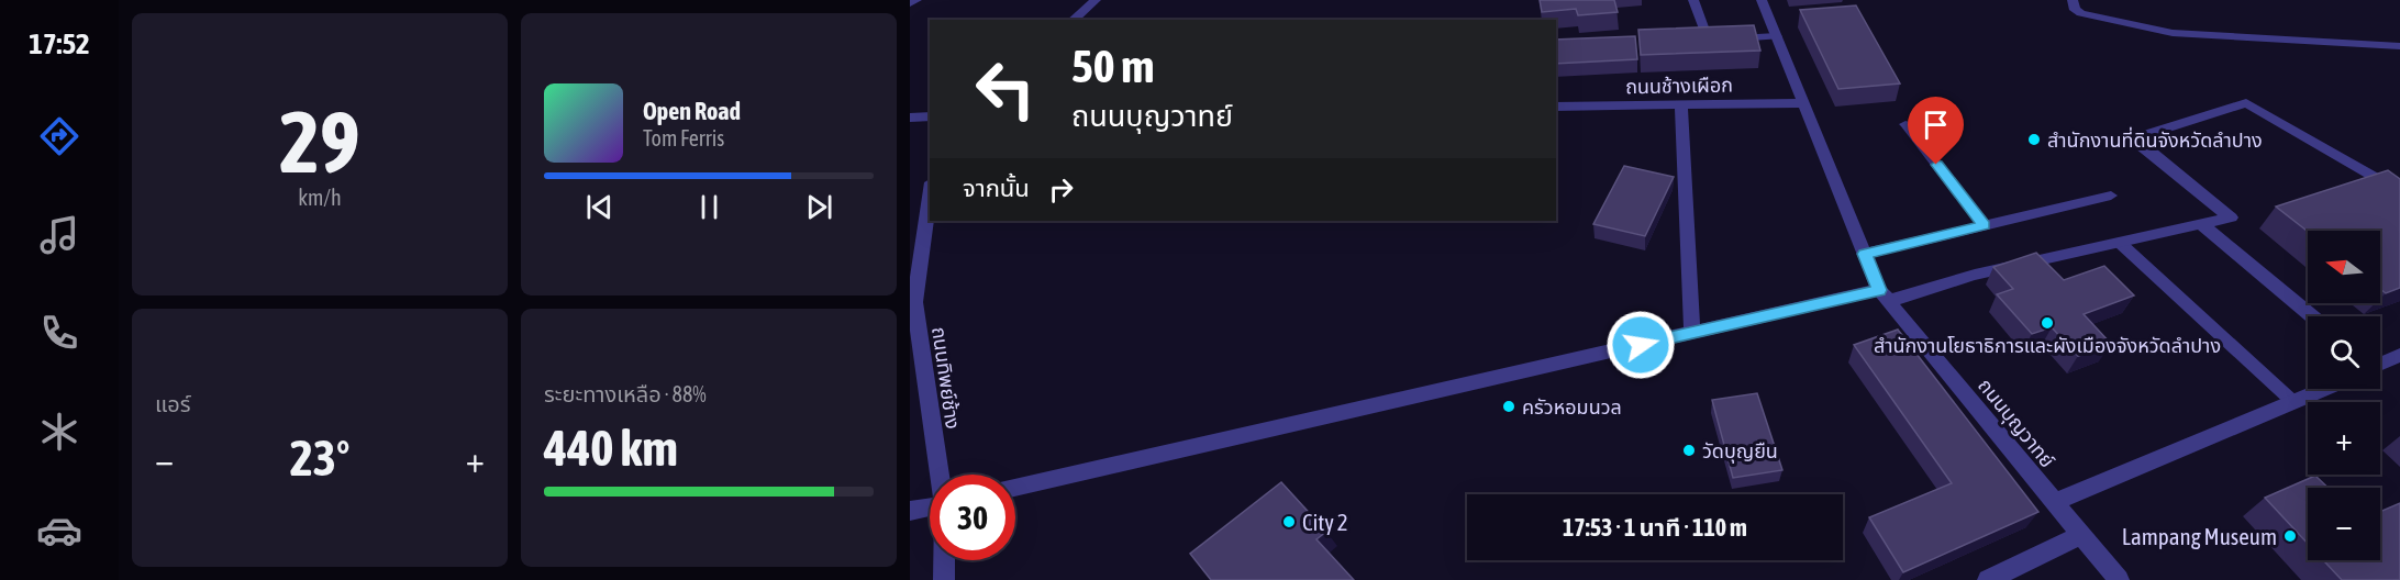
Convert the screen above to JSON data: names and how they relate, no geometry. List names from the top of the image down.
{
  "streets": {
    "street": ["ถนนช้างเผือก", "ถนนทิพย์ช้าง", "ถนนบุญวาทย์"]
  },
  "crossings": [
    ["ถนนช้างเผือก", "ถนนบุญวาทย์"]
  ],
  "places": [
    "สำนักงานที่ดินจังหวัดลำปาง",
    "สำนักงานโยธาธิการและผังเมืองจังหวัดลำปาง",
    "ครัวหอมนวล",
    "วัดบุญยืน",
    "City 2",
    "Lampang Museum"
  ],
  "north": "left",
  "page": {
    "tabs": "17:52",
    "tile": [
      ["29", "km/h"],
      "แอร์",
      ["ระยะทางเหลือ · 88%", "440 km"]
    ],
    "turn": ["50 m", "ถนนบุญวาทย์"],
    "song": ["Open Road", "Tom Ferris"],
    "then": "จากนั้น",
    "map_buttons": ["+", "−"],
    "heat": ["−", "23°", "+"],
    "limit": "30",
    "trip": "17:53 · 1 นาที · 110 m"
  }
}
